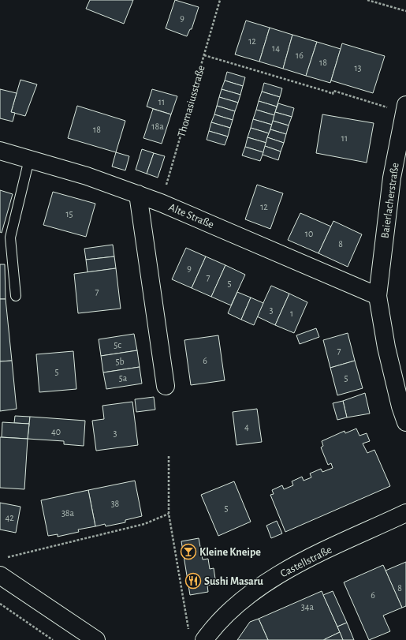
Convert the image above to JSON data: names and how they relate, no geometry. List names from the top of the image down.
{
  "streets": {
    "street": ["Baierlacherstraße", "Alte Straße", "Castellstraße"],
    "path": ["Thomasiusstraße"]
  },
  "crossings": [
    ["Thomasiusstraße", "Alte Straße"],
    ["Baierlacherstraße", "Alte Straße"]
  ],
  "places": {
    "bar": ["Kleine Kneipe"],
    "restaurant": ["Sushi Masaru"]
  },
  "house_numbers": [
    "9",
    "12",
    "14",
    "16",
    "18",
    "13",
    "11",
    "18a",
    "18",
    "11",
    "12",
    "15",
    "10",
    "8",
    "9",
    "7",
    "5",
    "7",
    "3",
    "1",
    "5c",
    "7",
    "6",
    "5b",
    "5",
    "5a",
    "5",
    "4",
    "40",
    "3",
    "38",
    "5",
    "38a",
    "42",
    "8",
    "6",
    "34a"
  ]
}
